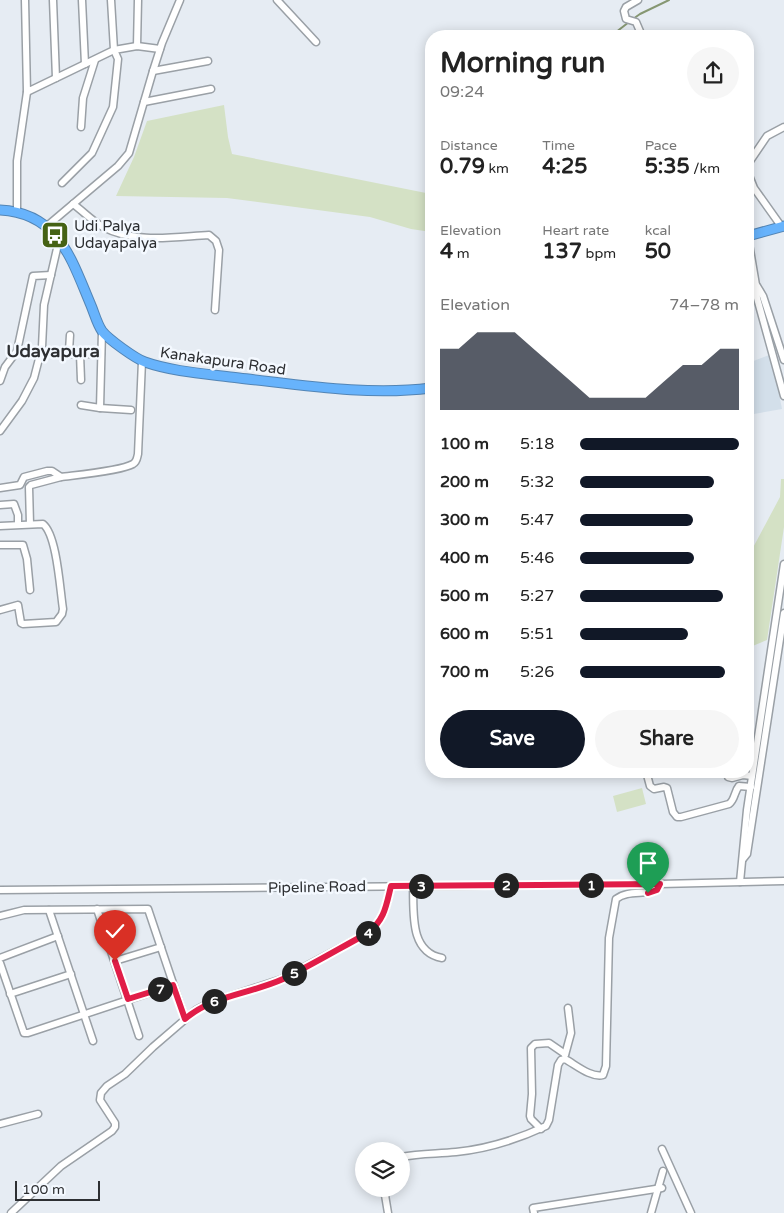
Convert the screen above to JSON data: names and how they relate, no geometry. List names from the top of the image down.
{
  "streets": {
    "highway": ["Kanakapura Road"],
    "street": ["Pipeline Road"]
  },
  "districts": ["Udayapura"],
  "places": {
    "bus stop": ["Udi Palya Udayapalya"]
  },
  "scale_bar": "100 m",
  "page": {
    "heading": ["Morning run", "09:24"],
    "stats": [
      ["Distance", "0.79 km"],
      ["Time", "4:25"],
      ["Pace", "5:35 /km"],
      ["Elevation", "4 m"],
      ["Heart rate", "137 bpm"],
      ["kcal", "50"]
    ],
    "chart": ["Elevation", "74–78 m"],
    "list": [
      {
        "name": "100 m",
        "note": "5:18"
      },
      {
        "name": "200 m",
        "note": "5:32"
      },
      {
        "name": "300 m",
        "note": "5:47"
      },
      {
        "name": "400 m",
        "note": "5:46"
      },
      {
        "name": "500 m",
        "note": "5:27"
      },
      {
        "name": "600 m",
        "note": "5:51"
      },
      {
        "name": "700 m",
        "note": "5:26"
      }
    ],
    "buttons": ["Save", "Share"],
    "pins": [
      "1",
      "2",
      "3",
      "4",
      "5",
      "7",
      "6"
    ],
    "scale": "100 m"
  }
}
